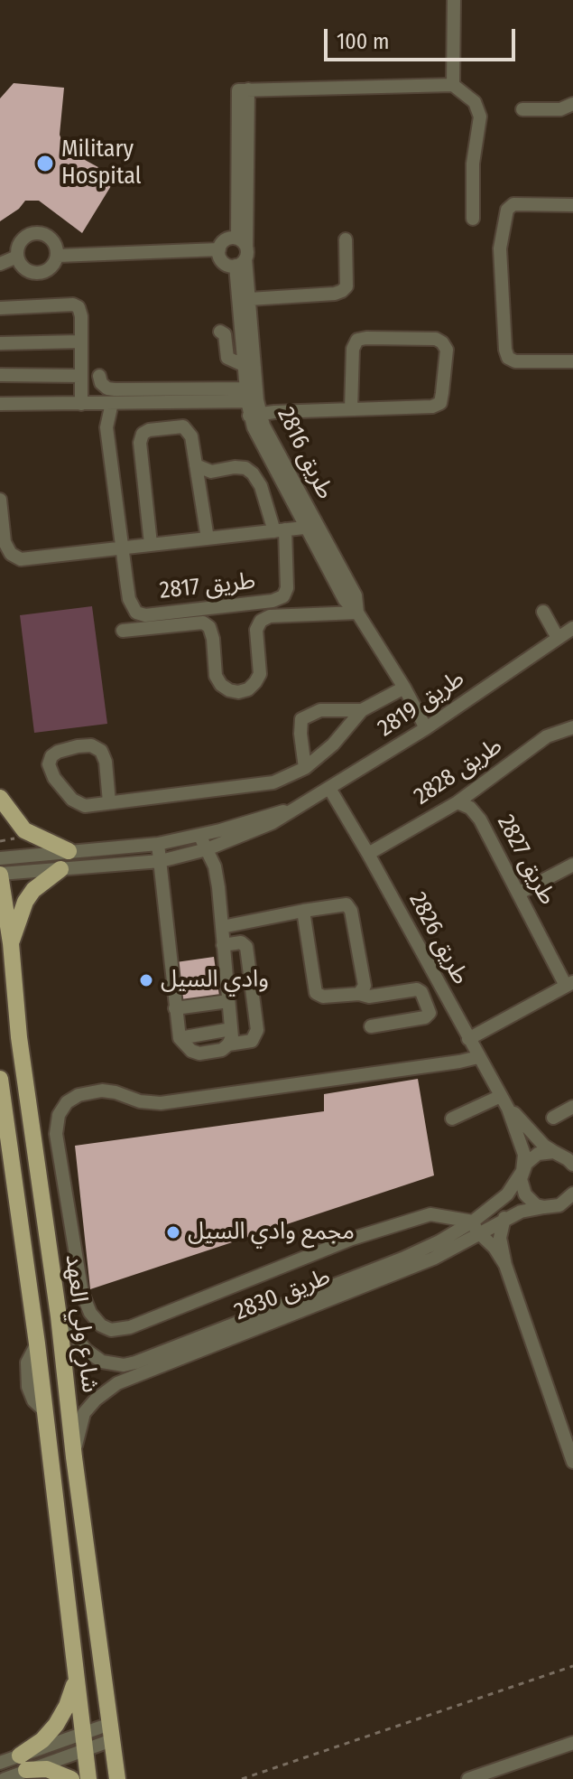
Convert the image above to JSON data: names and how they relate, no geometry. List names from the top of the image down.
{
  "streets": {
    "main road": ["شارع ولي العهد"],
    "street": [
      "طريق 2816",
      "طريق 2817",
      "طريق 2819",
      "طريق 2828",
      "طريق 2827",
      "طريق 2826",
      "طريق 2830"
    ]
  },
  "crossings": [
    ["طريق 2816", "طريق 2819"],
    ["طريق 2819", "طريق 2826"],
    ["طريق 2819", "شارع ولي العهد"],
    ["طريق 2828", "طريق 2827"],
    ["طريق 2828", "طريق 2826"],
    ["طريق 2826", "طريق 2830"],
    ["طريق 2830", "شارع ولي العهد"]
  ],
  "places": ["Military Hospital", "وادي السيل", "مجمع وادي السيل"],
  "scale_bar": "100 m"
}
